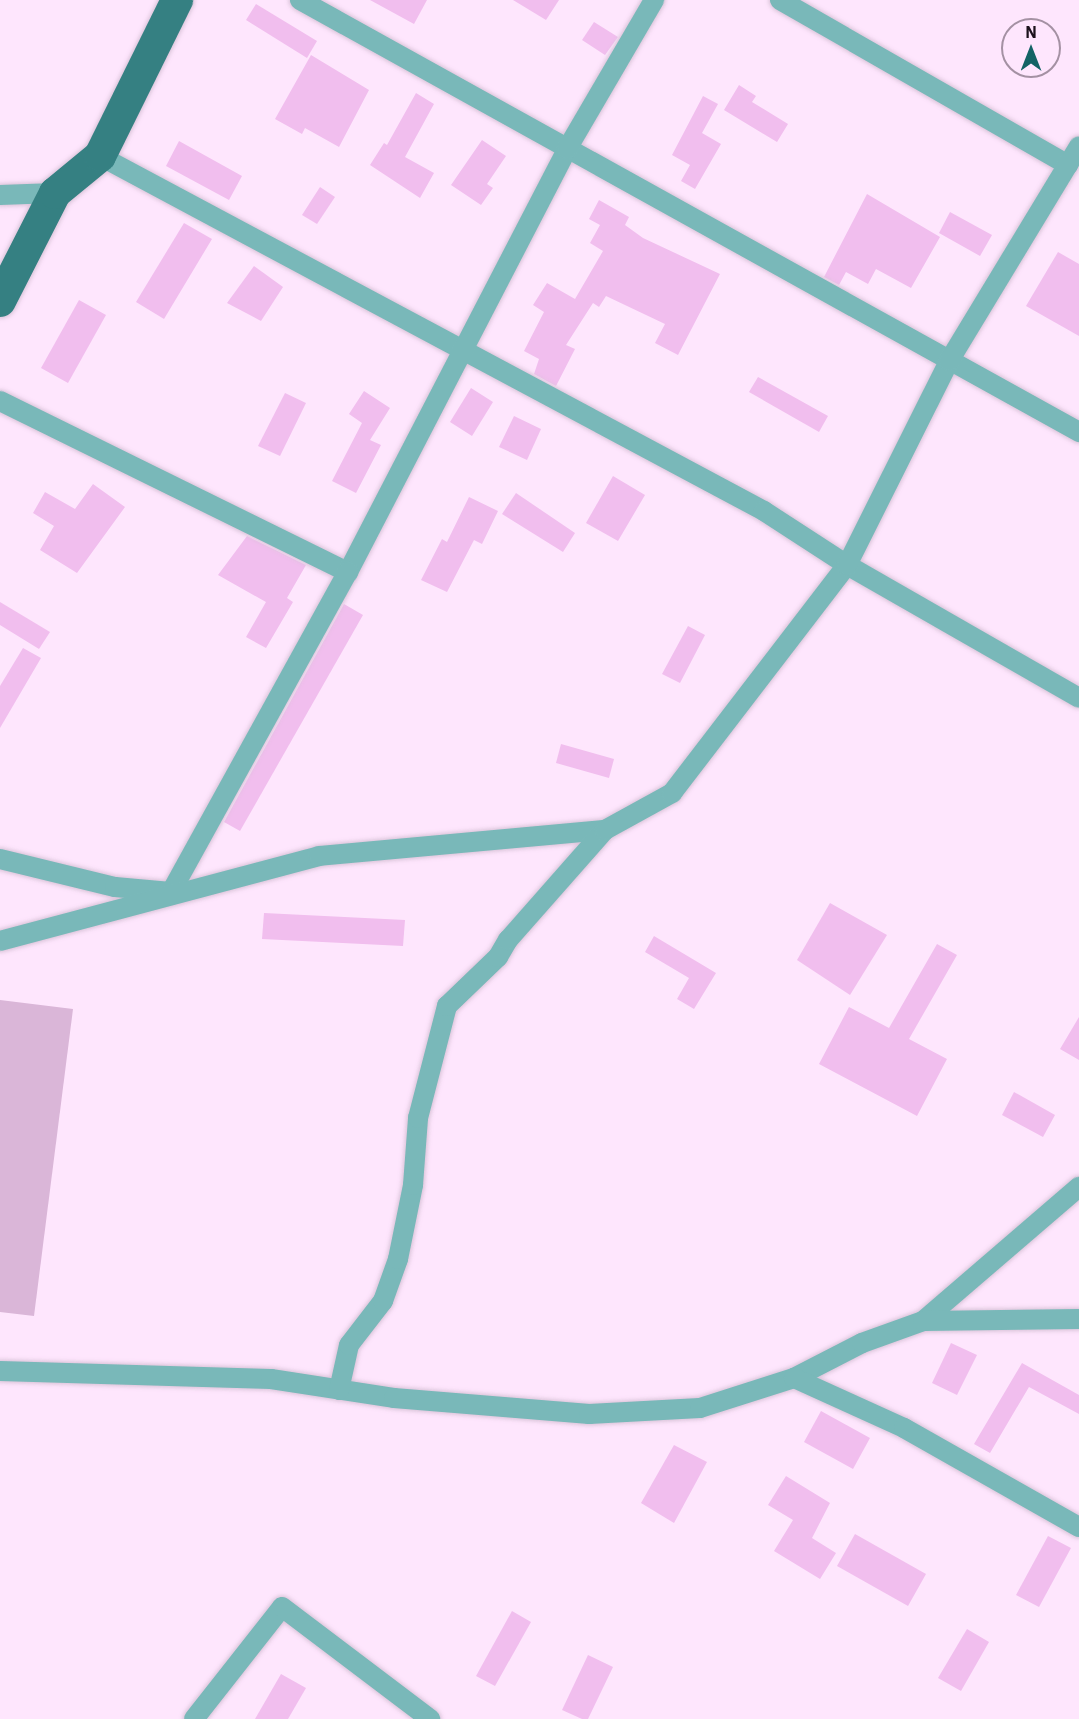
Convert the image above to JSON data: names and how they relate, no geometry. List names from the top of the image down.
{
  "north": "top"
}
